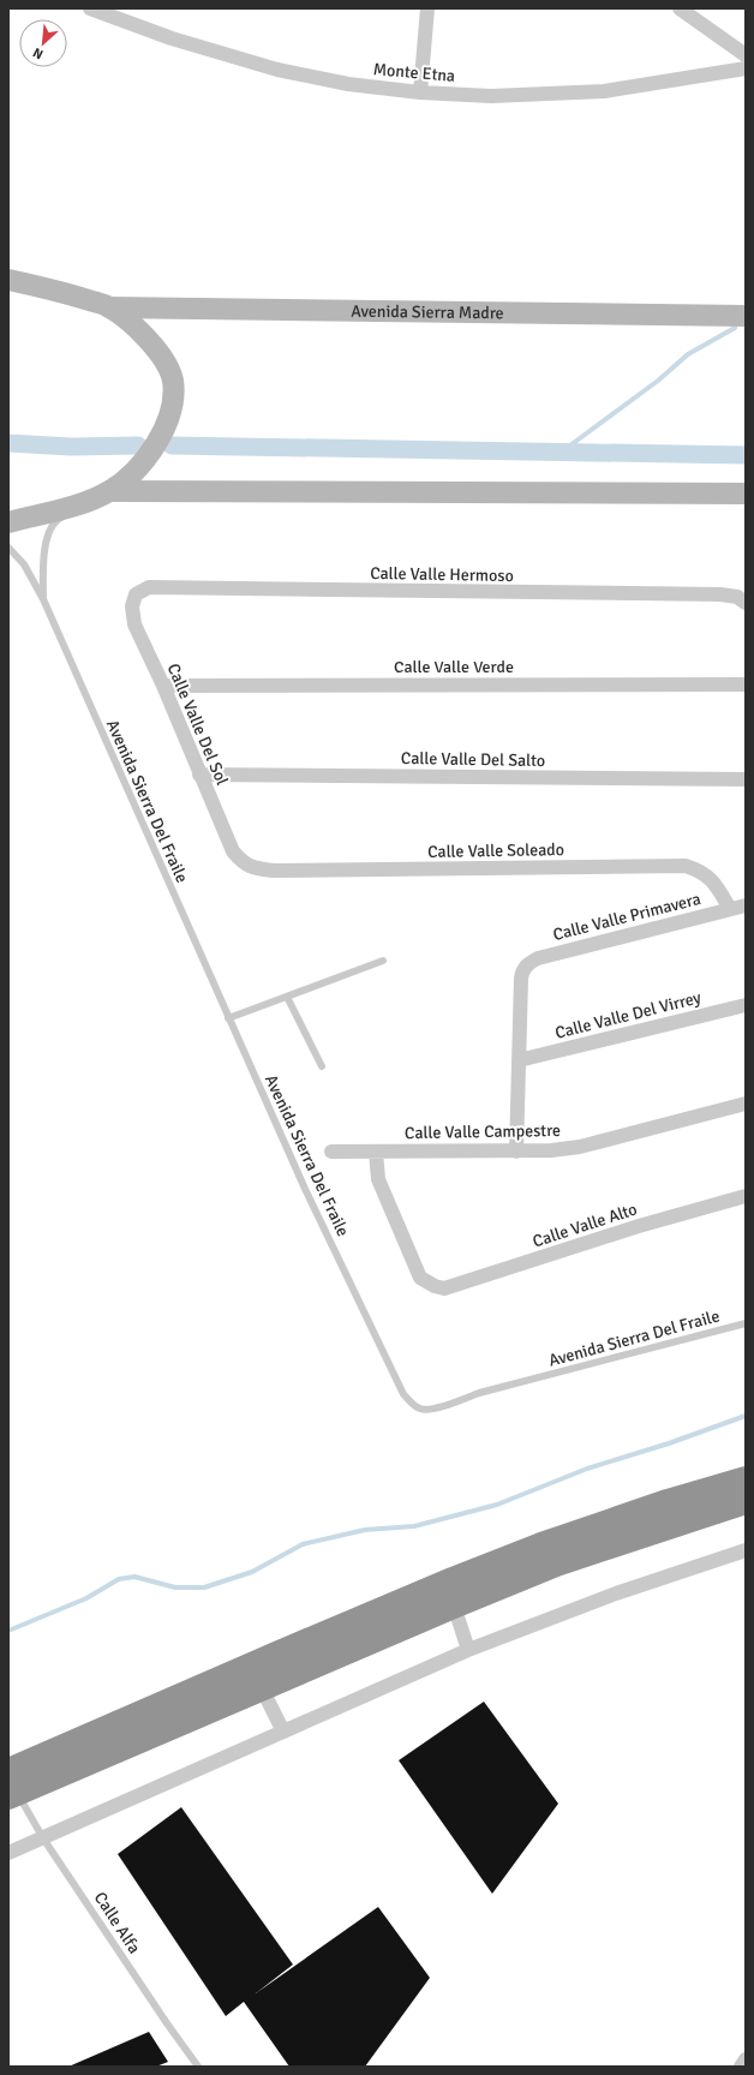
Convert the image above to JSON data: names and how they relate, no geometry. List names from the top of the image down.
{
  "streets": {
    "street": [
      "Monte Etna",
      "Avenida Sierra Madre",
      "Calle Valle Hermoso",
      "Calle Valle Verde",
      "Calle Valle Del Sol",
      "Calle Valle Del Salto",
      "Calle Valle Soleado",
      "Calle Valle Primavera",
      "Calle Valle Del Virrey",
      "Calle Valle Campestre",
      "Calle Valle Alto"
    ],
    "lane": ["Avenida Sierra Del Fraile", "Calle Alfa"]
  },
  "crossings": [
    ["Calle Valle Hermoso", "Calle Valle Del Sol"],
    ["Calle Valle Verde", "Calle Valle Del Sol"],
    ["Calle Valle Del Sol", "Calle Valle Del Salto"],
    ["Calle Valle Del Sol", "Calle Valle Soleado"],
    ["Calle Valle Soleado", "Calle Valle Primavera"],
    ["Calle Valle Primavera", "Calle Valle Del Virrey"],
    ["Calle Valle Campestre", "Calle Valle Alto"]
  ],
  "north": "bottom left"
}
